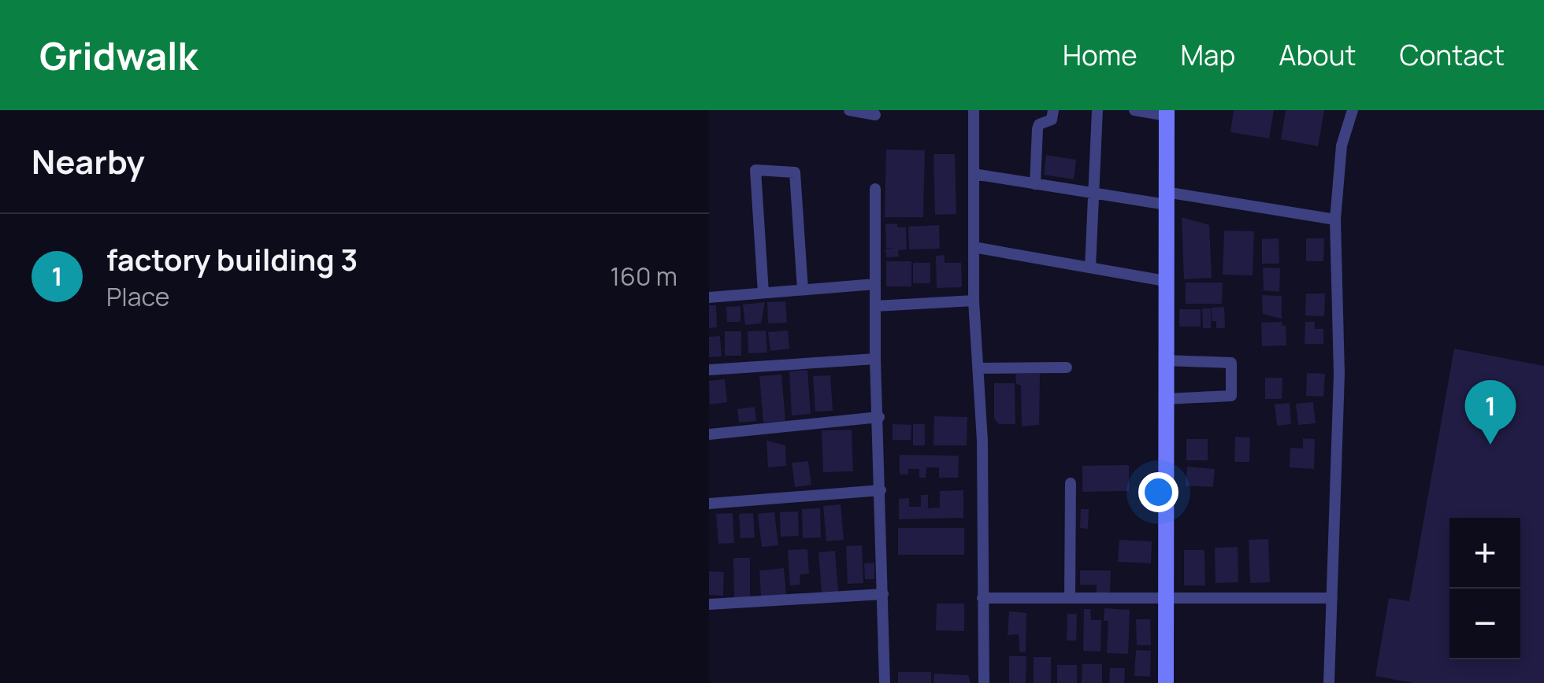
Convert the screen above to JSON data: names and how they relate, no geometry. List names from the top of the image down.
{
  "page": {
    "header": "Gridwalk",
    "nav": [
      "Home",
      "Map",
      "About",
      "Contact"
    ],
    "heading": "Nearby",
    "list": [
      {
        "mark": "1",
        "name": "factory building 3",
        "note": "Place",
        "value": "160 m"
      }
    ],
    "pins": "1",
    "map_buttons": ["+", "−"]
  }
}
